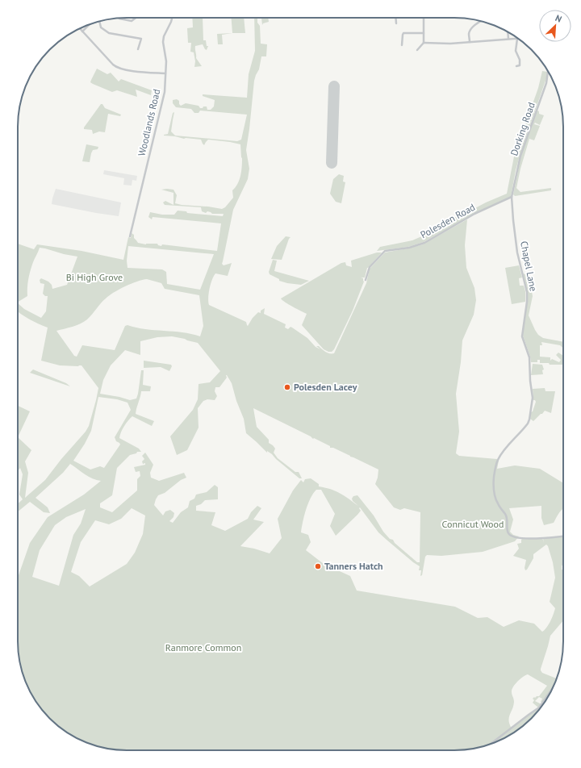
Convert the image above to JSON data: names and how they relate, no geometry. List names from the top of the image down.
{
  "streets": {
    "street": [
      "Woodlands Road",
      "Dorking Road",
      "Polesden Road",
      "Chapel Lane"
    ]
  },
  "crossings": [
    ["Dorking Road", "Polesden Road"],
    ["Dorking Road", "Chapel Lane"],
    ["Polesden Road", "Chapel Lane"]
  ],
  "parks": ["Bi High Grove", "Connicut Wood", "Ranmore Common"],
  "places": ["Polesden Lacey", "Tanners Hatch"],
  "north": "top right"
}
